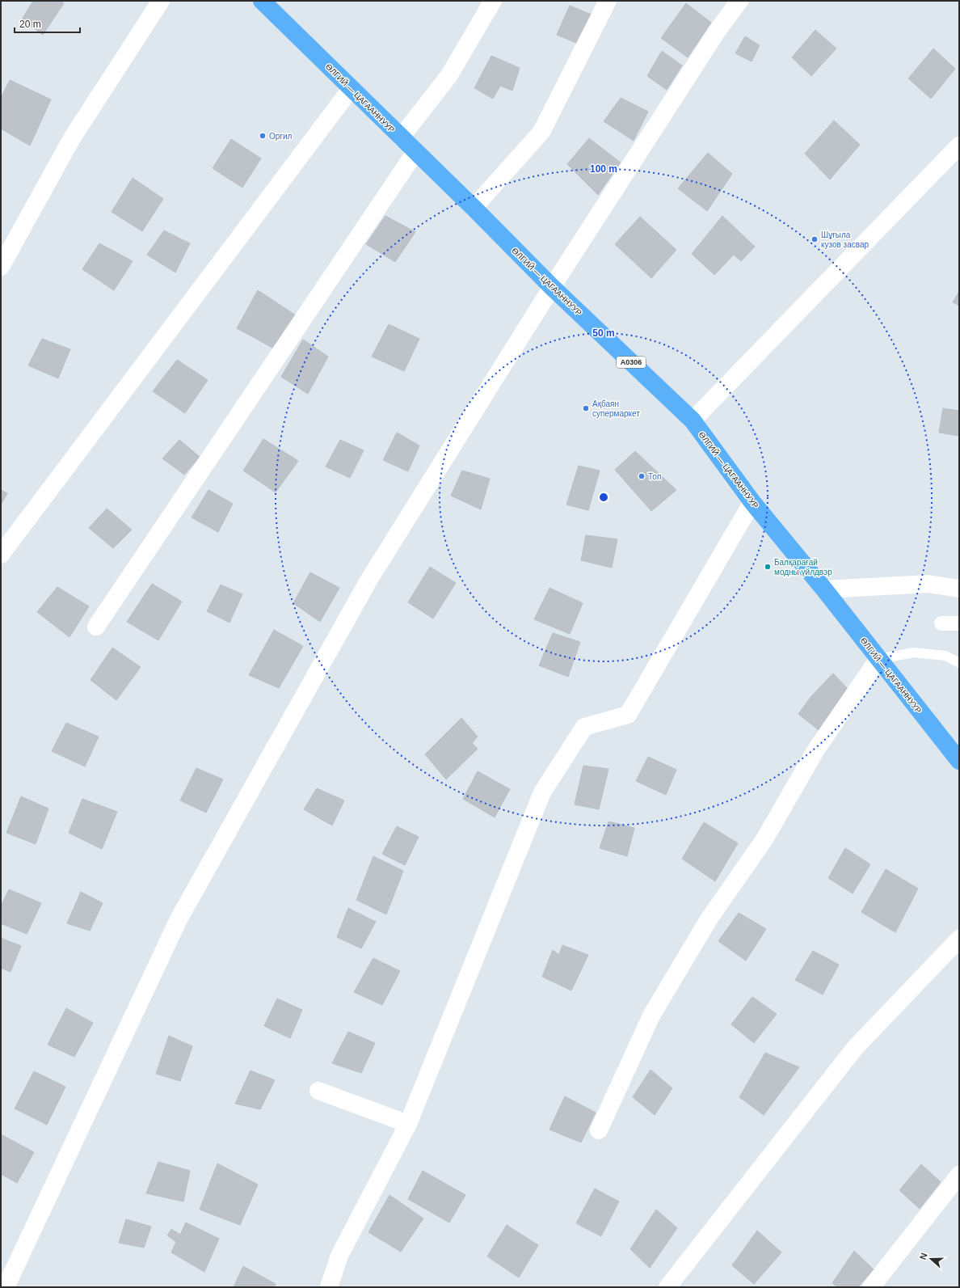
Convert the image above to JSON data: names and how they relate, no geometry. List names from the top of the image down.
{
  "streets": {
    "highway": ["ӨЛГИЙ — ЦАГААННУУР", "A0306"]
  },
  "places": [
    "Оргил",
    "Шұғыла кузов засвар",
    "Ақбаян супермаркет",
    "Топ",
    "Балқарағай модны үйлдвэр"
  ],
  "scale_bar": "20 m",
  "north": "left",
  "rings": ["100 m", "50 m"]
}
